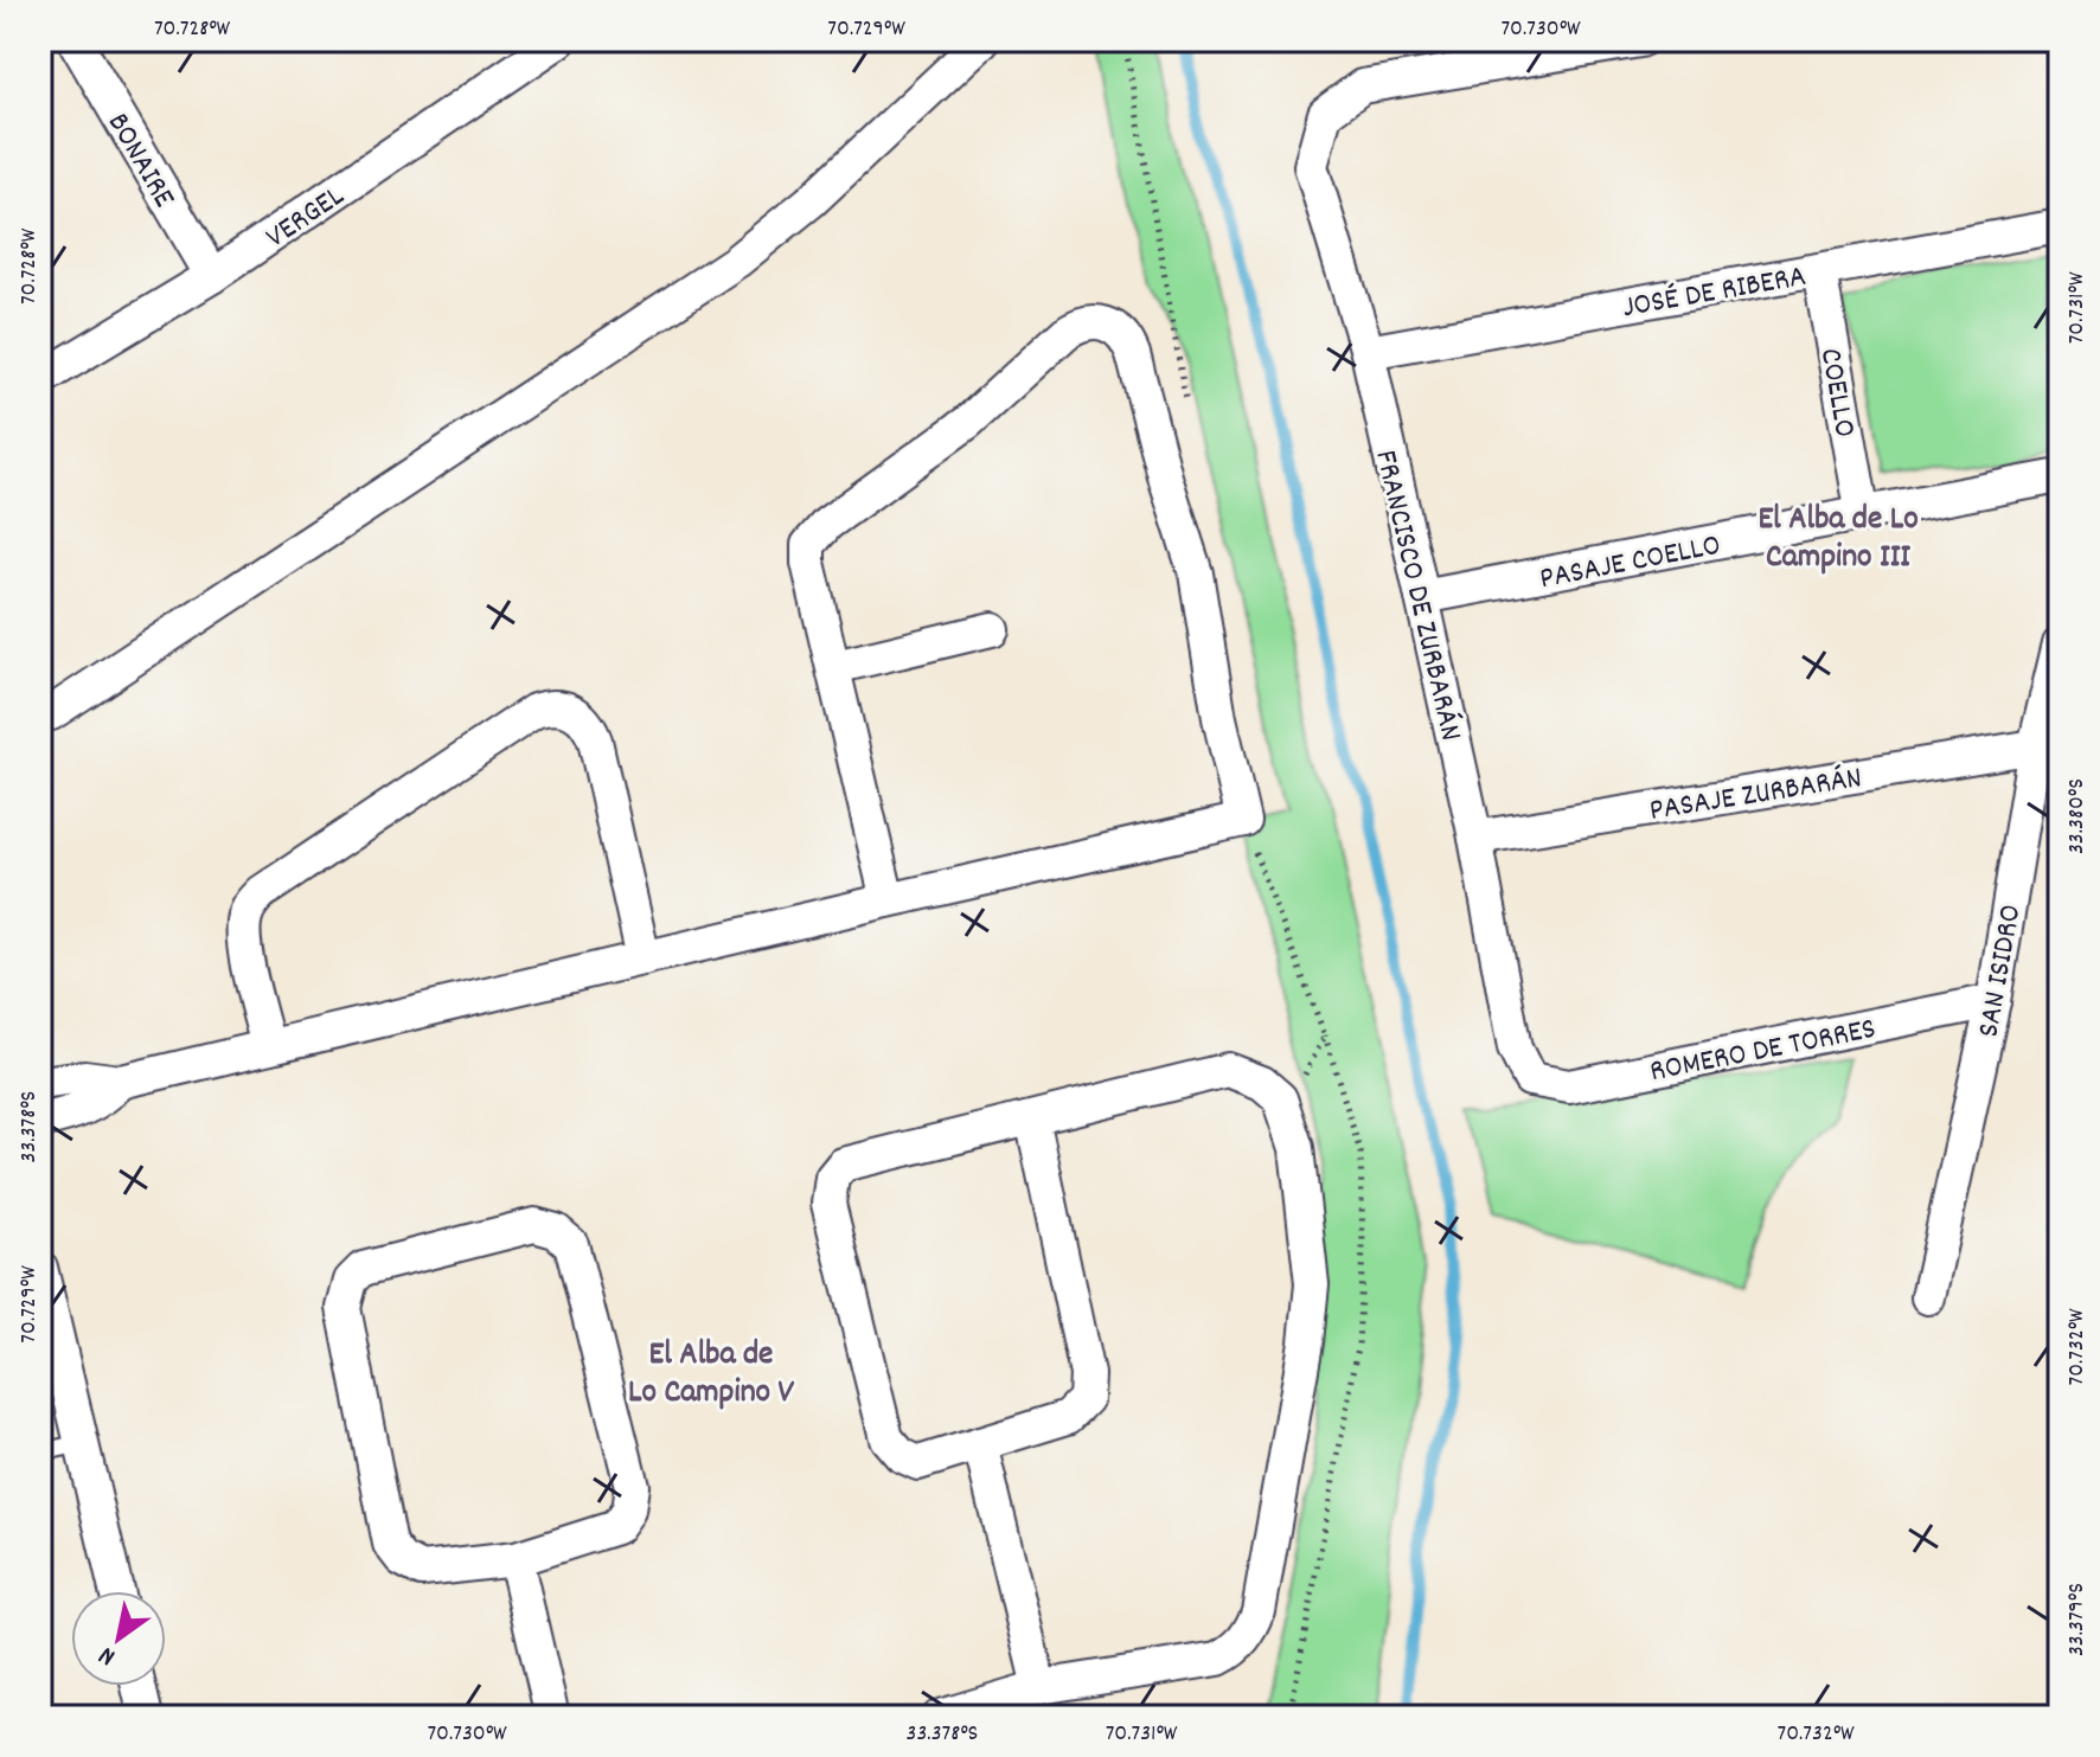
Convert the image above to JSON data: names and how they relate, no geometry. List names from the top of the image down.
{
  "streets": {
    "street": [
      "BONAIRE",
      "VERGEL",
      "JOSÉ DE RIBERA",
      "COELLO",
      "PASAJE COELLO",
      "FRANCISCO DE ZURBARÁN",
      "PASAJE ZURBARÁN",
      "SAN ISIDRO",
      "ROMERO DE TORRES"
    ]
  },
  "crossings": [
    ["BONAIRE", "VERGEL"],
    ["JOSÉ DE RIBERA", "COELLO"],
    ["JOSÉ DE RIBERA", "FRANCISCO DE ZURBARÁN"],
    ["COELLO", "PASAJE COELLO"],
    ["PASAJE COELLO", "FRANCISCO DE ZURBARÁN"],
    ["FRANCISCO DE ZURBARÁN", "PASAJE ZURBARÁN"],
    ["FRANCISCO DE ZURBARÁN", "ROMERO DE TORRES"],
    ["PASAJE ZURBARÁN", "SAN ISIDRO"],
    ["SAN ISIDRO", "ROMERO DE TORRES"]
  ],
  "districts": ["El Alba de Lo Campino III", "El Alba de Lo Campino V"],
  "north": "bottom left",
  "coordinates": [
    "70.728°W",
    "70.729°W",
    "70.730°W",
    "70.731°W",
    "33.380°S",
    "33.378°S",
    "70.732°W",
    "33.379°S"
  ]
}
